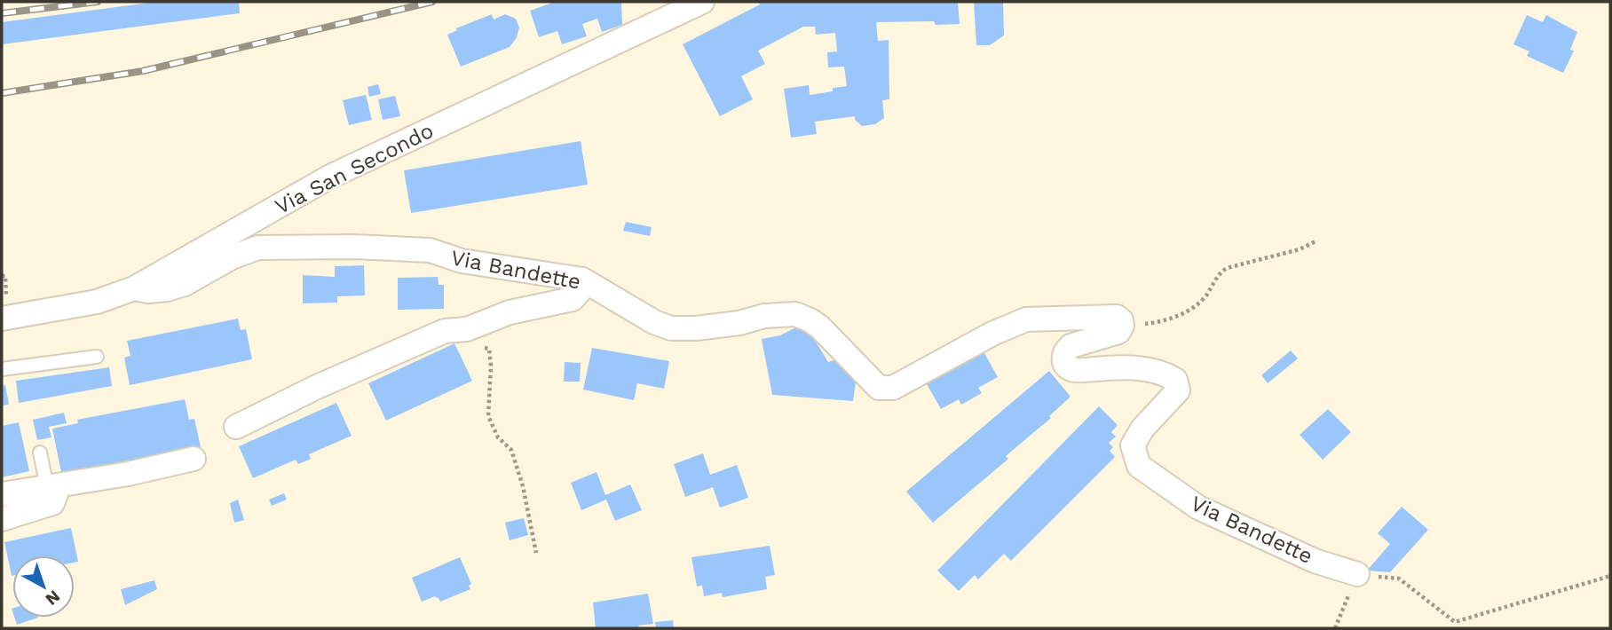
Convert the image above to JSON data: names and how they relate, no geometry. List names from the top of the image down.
{
  "streets": {
    "street": ["Via San Secondo", "Via Bandette"]
  },
  "crossings": [
    ["Via San Secondo", "Via Bandette"]
  ],
  "north": "bottom right"
}
